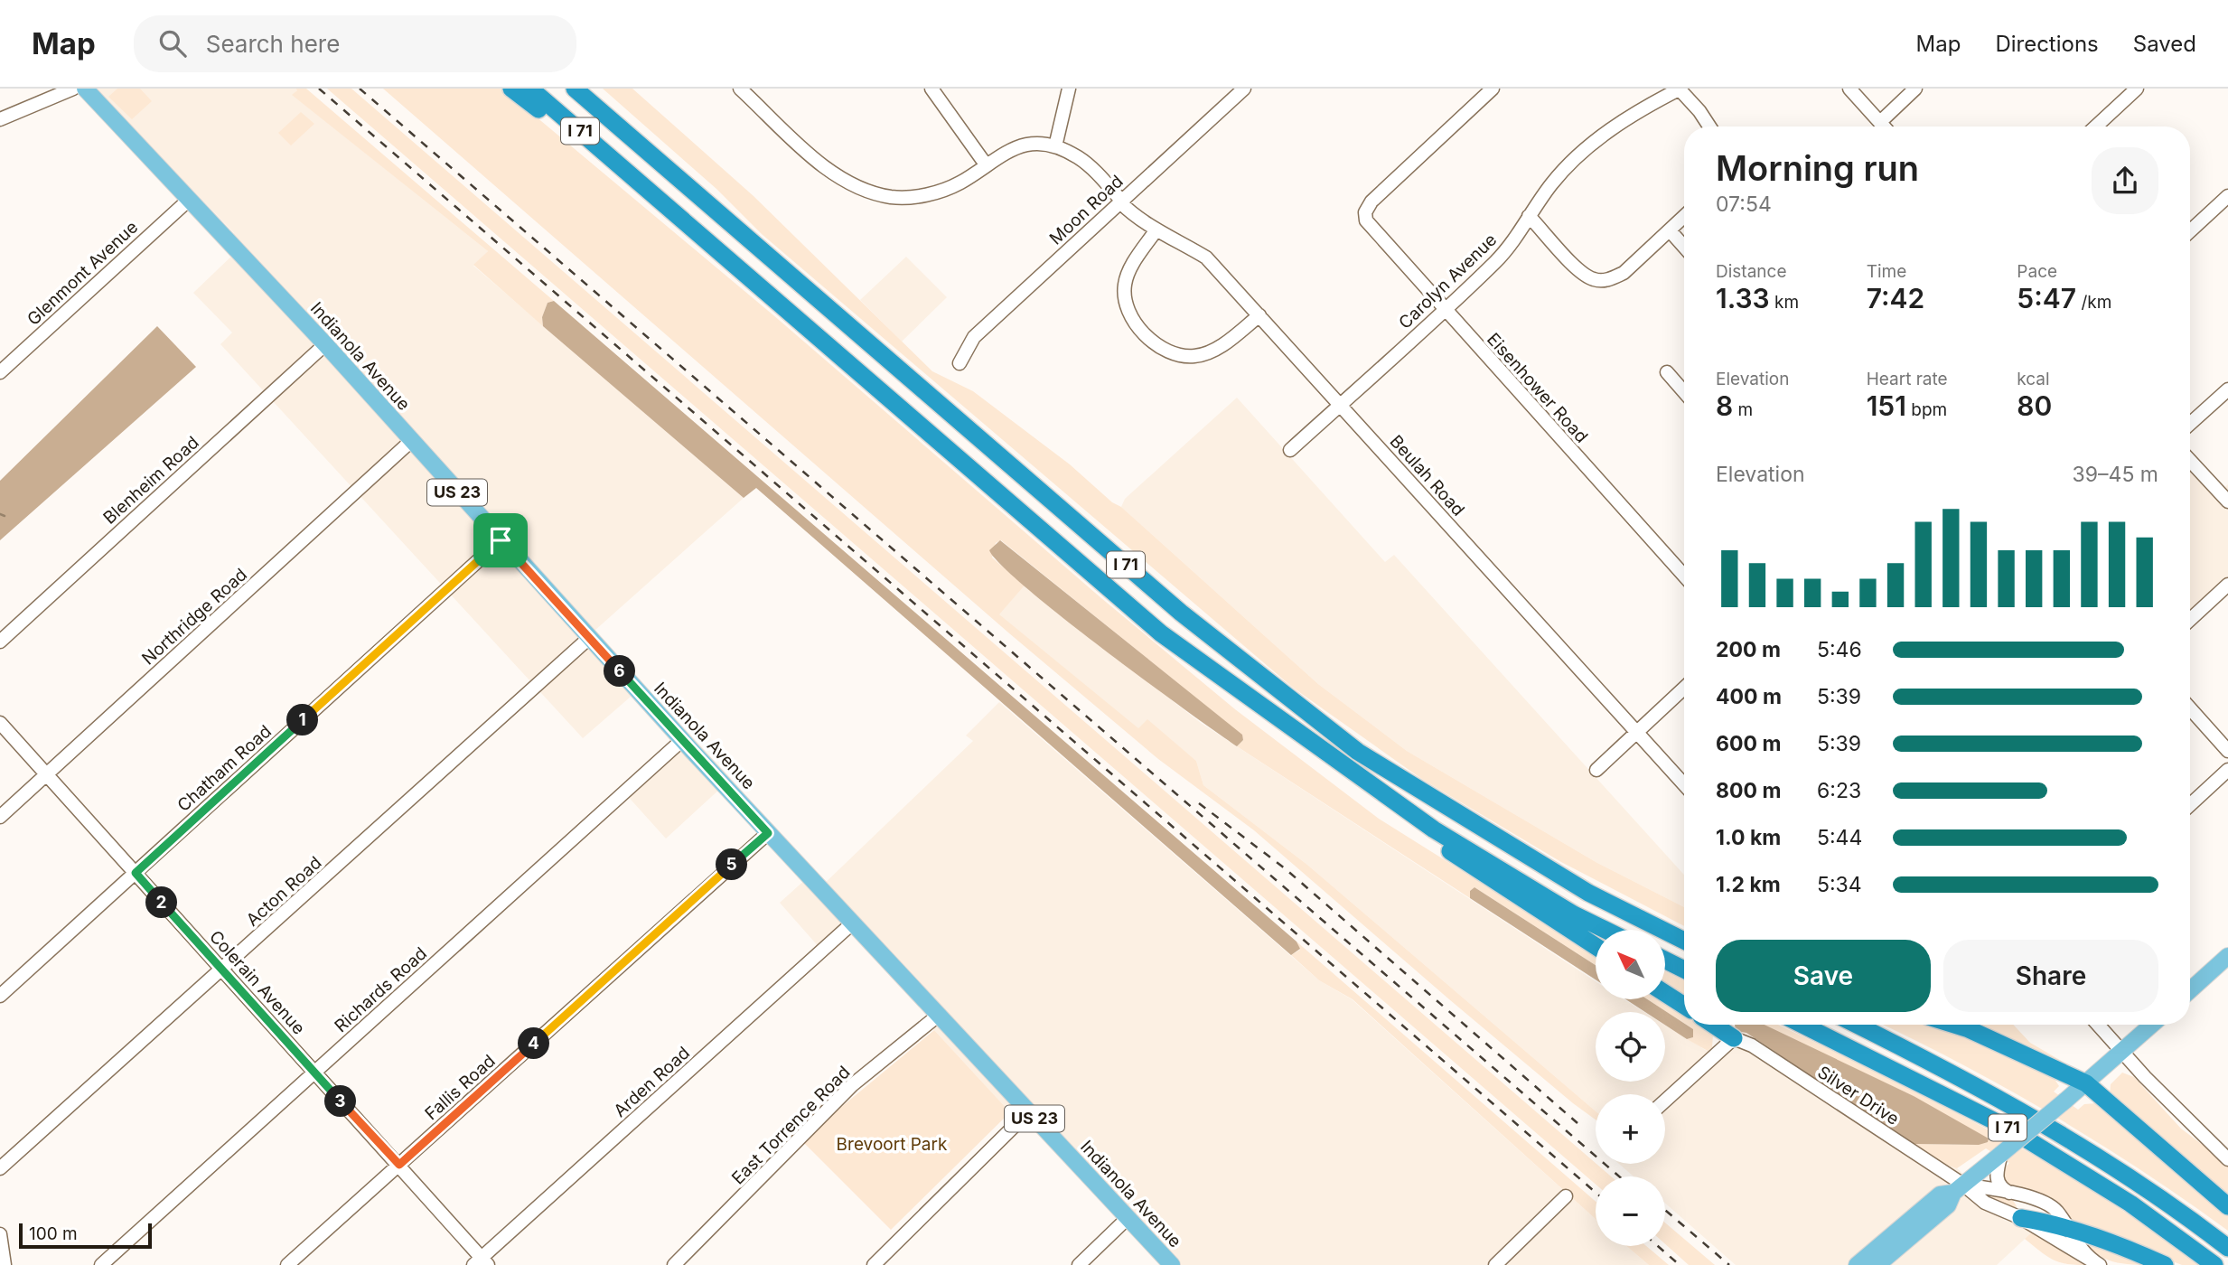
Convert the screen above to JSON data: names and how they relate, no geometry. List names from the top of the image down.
{
  "streets": {
    "highway": ["I 71"],
    "main road": ["Indianola Avenue", "US 23"],
    "street": [
      "Moon Road",
      "Glenmont Avenue",
      "Carolyn Avenue",
      "Eisenhower Road",
      "Beulah Road",
      "Blenheim Road",
      "Northridge Road",
      "Chatham Road",
      "Acton Road",
      "Colerain Avenue",
      "Richards Road",
      "Arden Road",
      "Fallis Road",
      "Silver Drive",
      "East Torrence Road"
    ]
  },
  "crossings": [
    ["Moon Road", "Beulah Road"],
    ["Glenmont Avenue", "Indianola Avenue"],
    ["Carolyn Avenue", "Eisenhower Road"],
    ["Carolyn Avenue", "Beulah Road"],
    ["Indianola Avenue", "Blenheim Road"],
    ["Indianola Avenue", "Northridge Road"],
    ["Indianola Avenue", "Chatham Road"],
    ["Indianola Avenue", "Acton Road"],
    ["Indianola Avenue", "Richards Road"],
    ["Indianola Avenue", "Arden Road"],
    ["Indianola Avenue", "Fallis Road"],
    ["Indianola Avenue", "East Torrence Road"],
    ["Northridge Road", "Colerain Avenue"],
    ["Chatham Road", "Colerain Avenue"],
    ["Acton Road", "Colerain Avenue"],
    ["Colerain Avenue", "Richards Road"],
    ["Colerain Avenue", "Arden Road"],
    ["Colerain Avenue", "Fallis Road"]
  ],
  "parks": ["Brevoort Park"],
  "scale_bar": "100 m",
  "north": "top left",
  "page": {
    "header": "Map",
    "search": "Search here",
    "nav": ["Map", "Directions", "Saved"],
    "heading": ["Morning run", "07:54"],
    "stats": [
      ["Distance", "1.33 km"],
      ["Time", "7:42"],
      ["Pace", "5:47 /km"],
      ["Elevation", "8 m"],
      ["Heart rate", "151 bpm"],
      ["kcal", "80"]
    ],
    "chart": ["Elevation", "39–45 m"],
    "list": [
      {
        "name": "200 m",
        "note": "5:46"
      },
      {
        "name": "400 m",
        "note": "5:39"
      },
      {
        "name": "600 m",
        "note": "5:39"
      },
      {
        "name": "800 m",
        "note": "6:23"
      },
      {
        "name": "1.0 km",
        "note": "5:44"
      },
      {
        "name": "1.2 km",
        "note": "5:34"
      }
    ],
    "pins": [
      "6",
      "1",
      "5",
      "2",
      "4",
      "3"
    ],
    "buttons": ["Save", "Share"],
    "map_buttons": ["+", "−"],
    "scale": "100 m"
  }
}
